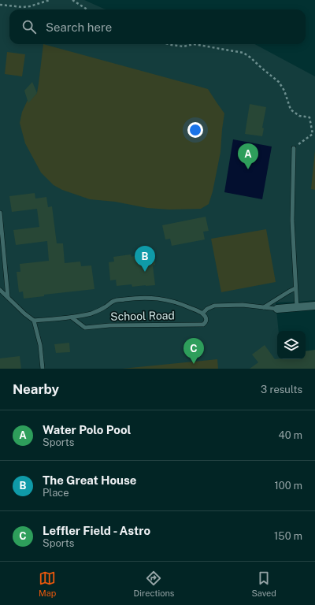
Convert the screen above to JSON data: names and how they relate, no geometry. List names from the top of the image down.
{
  "streets": {
    "lane": ["School Road"]
  },
  "page": {
    "search": "Search here",
    "pins": ["A", "B", "C"],
    "heading": ["Nearby", "3 results"],
    "list": [
      {
        "mark": "A",
        "name": "Water Polo Pool",
        "note": "Sports",
        "value": "40 m"
      },
      {
        "mark": "B",
        "name": "The Great House",
        "note": "Place",
        "value": "100 m"
      },
      {
        "mark": "C",
        "name": "Leffler Field - Astro",
        "note": "Sports",
        "value": "150 m"
      }
    ],
    "nav": ["Map", "Directions", "Saved"]
  }
}
